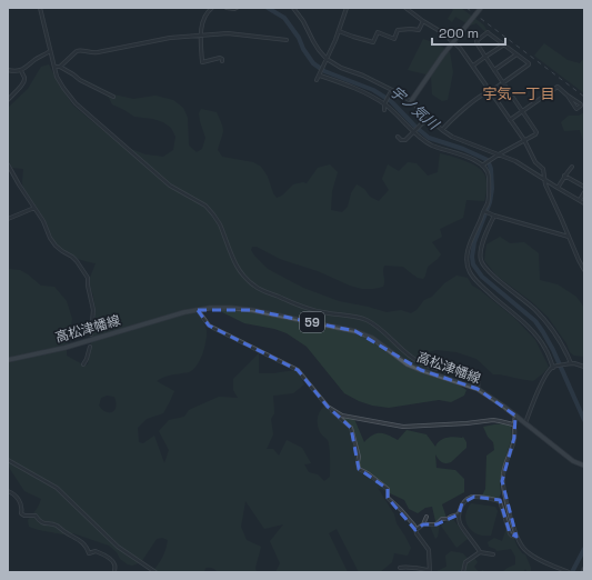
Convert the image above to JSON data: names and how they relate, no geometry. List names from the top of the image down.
{
  "streets": {
    "main road": ["59", "高松津幡線"]
  },
  "districts": ["宇気一丁目"],
  "water": ["宇ノ気川"],
  "scale_bar": "200 m"
}
